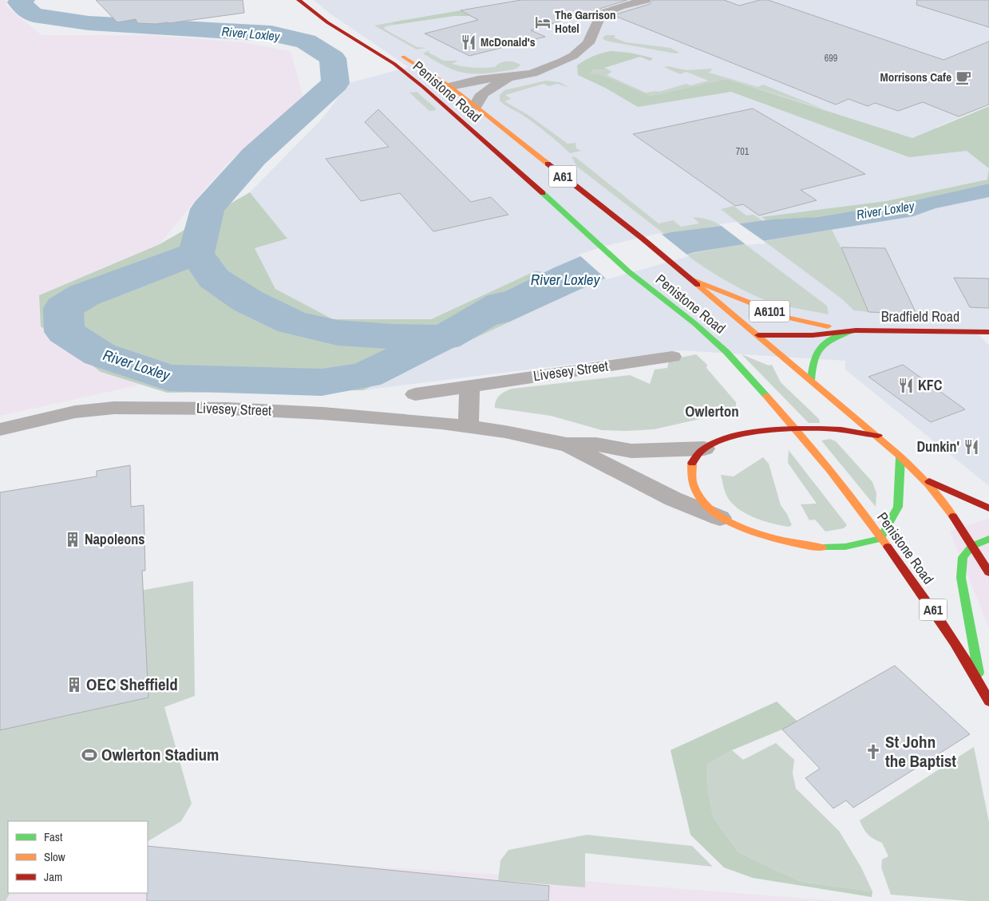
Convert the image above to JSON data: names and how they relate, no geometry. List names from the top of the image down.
{
  "streets": {
    "main road": [
      "Penistone Road",
      "A61",
      "A6101",
      "Bradfield Road"
    ],
    "street": ["Livesey Street"]
  },
  "crossings": [
    ["Penistone Road", "A6101"],
    ["A6101", "Bradfield Road"]
  ],
  "districts": ["Owlerton"],
  "water": ["River Loxley"],
  "places": {
    "hotel": ["The Garrison Hotel"],
    "restaurant": ["McDonald's", "KFC", "Dunkin'"],
    "cafe": ["Morrisons Cafe"],
    "building": ["Napoleons", "OEC Sheffield"],
    "church": ["St John the Baptist"],
    "sports": ["Owlerton Stadium"]
  },
  "house_numbers": ["699", "701"],
  "legend": ["Fast", "Slow", "Jam"]
}
